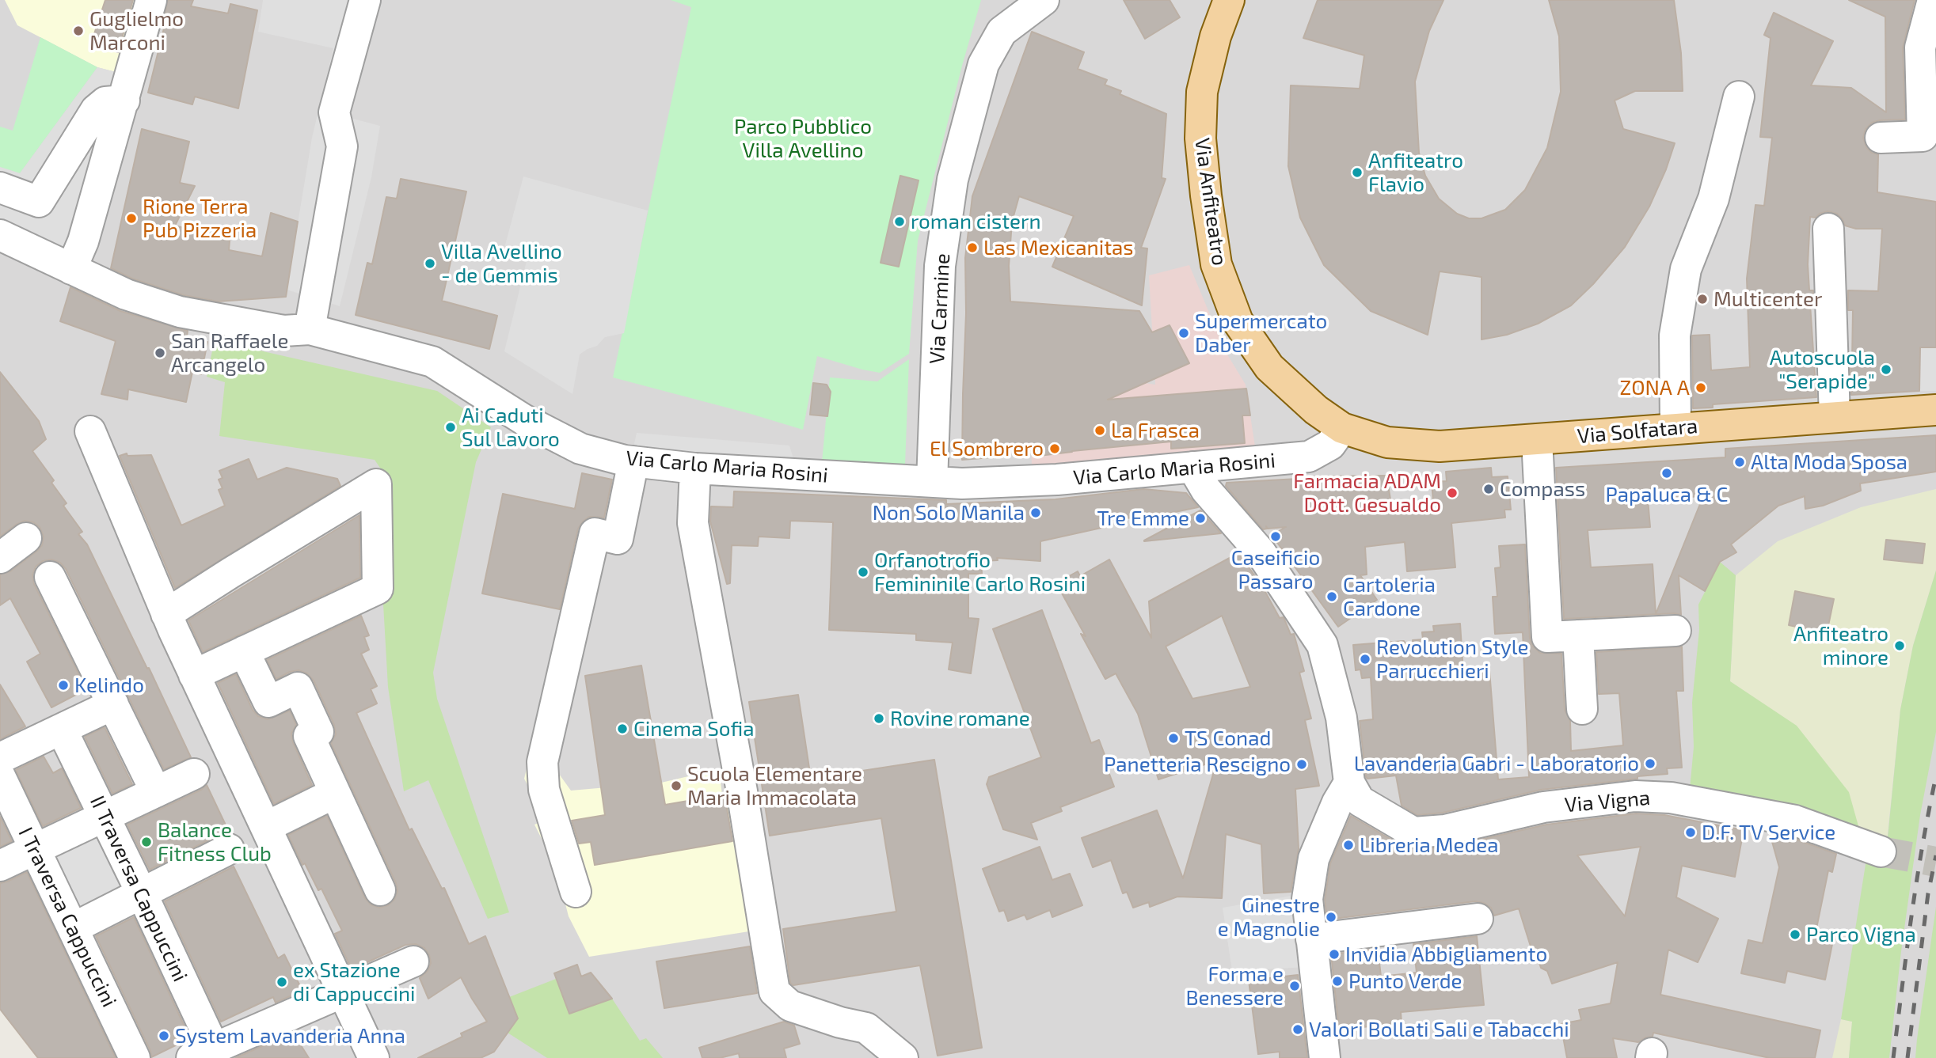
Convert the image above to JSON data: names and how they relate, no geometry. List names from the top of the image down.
{
  "streets": {
    "main road": ["Via Anfiteatro", "Via Solfatara"],
    "street": [
      "Via Carmine",
      "Via Carlo Maria Rosini",
      "Via Vigna",
      "II Traversa Cappuccini",
      "I Traversa Cappuccini"
    ]
  },
  "crossings": [
    ["Via Anfiteatro", "Via Solfatara"],
    ["Via Anfiteatro", "Via Carlo Maria Rosini"],
    ["Via Carmine", "Via Carlo Maria Rosini"],
    ["Via Solfatara", "Via Carlo Maria Rosini"]
  ],
  "parks": ["Parco Pubblico Villa Avellino"],
  "places": [
    "Guglielmo Marconi",
    "Anfiteatro Flavio",
    "Rione Terra Pub Pizzeria",
    "roman cistern",
    "Las Mexicanitas",
    "Villa Avellino - de Gemmis",
    "Multicenter",
    "Supermercato Daber",
    "San Raffaele Arcangelo",
    "Autoscuola \"Serapide\"",
    "ZONA A",
    "Ai Caduti Sul Lavoro",
    "La Frasca",
    "El Sombrero",
    "Alta Moda Sposa",
    "Papaluca & C",
    "Compass",
    "Farmacia ADAM Dott. Gesualdo",
    "Non Solo Manila",
    "Tre Emme",
    "Caseificio Passaro",
    "Orfanotrofio Femininile Carlo Rosini",
    "Cartoleria Cardone",
    "Anfiteatro minore",
    "Revolution Style Parrucchieri",
    "Kelindo",
    "Rovine romane",
    "Cinema Sofia",
    "TS Conad",
    "Lavanderia Gabri - Laboratorio",
    "Panetteria Rescigno",
    "Scuola Elementare Maria Immacolata",
    "D.F. TV Service",
    "Balance Fitness Club",
    "Libreria Medea",
    "Ginestre e Magnolie",
    "Parco Vigna",
    "Invidia Abbigliamento",
    "Punto Verde",
    "ex Stazione di Cappuccini",
    "Forma e Benessere",
    "Valori Bollati Sali e Tabacchi",
    "System Lavanderia Anna"
  ]
}
